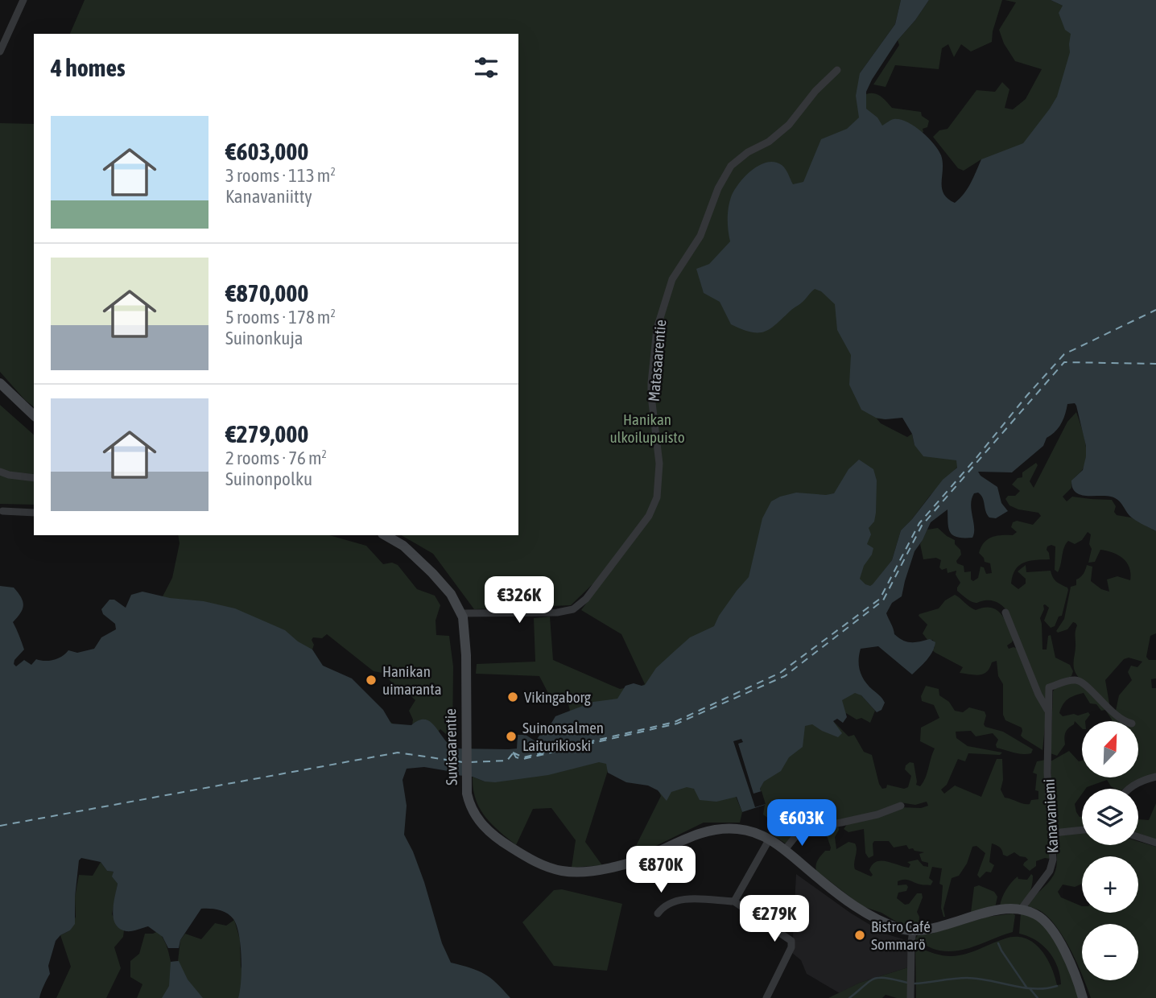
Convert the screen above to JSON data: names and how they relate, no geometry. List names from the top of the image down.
{
  "streets": {
    "street": ["Matasaarentie", "Suvisaarentie", "Kanavaniemi"]
  },
  "crossings": [
    ["Matasaarentie", "Suvisaarentie"],
    ["Suvisaarentie", "Kanavaniemi"]
  ],
  "parks": ["Hanikan ulkoilupuisto"],
  "places": [
    "Hanikan uimaranta",
    "Vikingaborg",
    "Suinonsalmen Laiturikioski",
    "Bistro Café Sommarö"
  ],
  "north": "top right",
  "page": {
    "heading": "4 homes",
    "list": [
      {
        "name": "€603,000",
        "note": "3 rooms · 113 m² · Kanavaniitty"
      },
      {
        "name": "€870,000",
        "note": "5 rooms · 178 m² · Suinonkuja"
      },
      {
        "name": "€279,000",
        "note": "2 rooms · 76 m² · Suinonpolku"
      }
    ],
    "price": [
      "€326K",
      "€603K",
      "€870K",
      "€279K"
    ],
    "map_buttons": ["+", "−"]
  }
}
